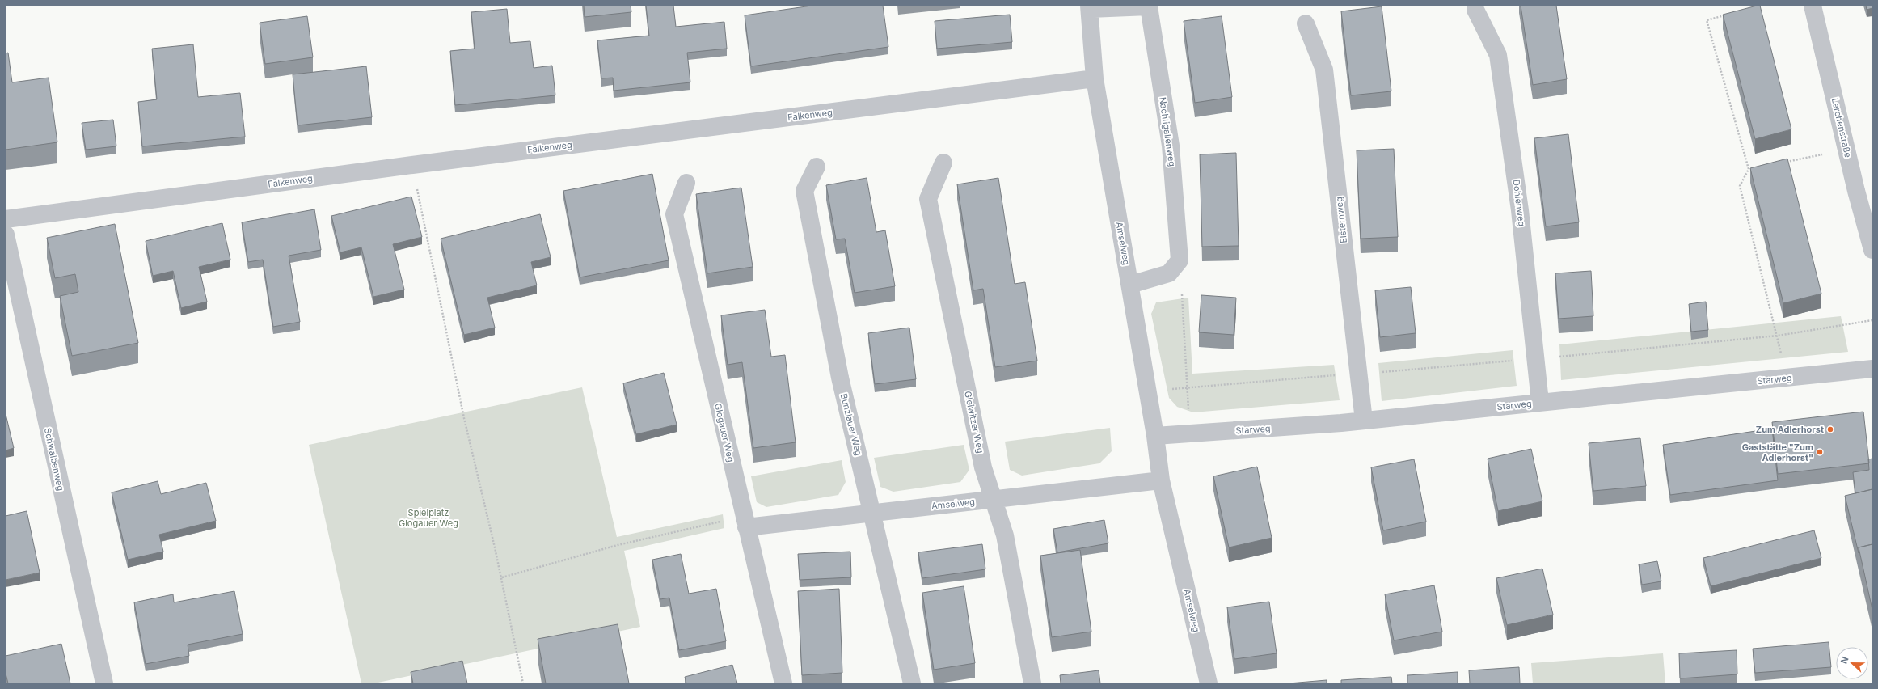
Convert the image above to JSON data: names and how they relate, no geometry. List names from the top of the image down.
{
  "streets": {
    "street": [
      "Falkenweg",
      "Lerchenstraße",
      "Nachtigallenweg",
      "Dohlenweg",
      "Elsternweg",
      "Amselweg",
      "Starweg",
      "Gleiwitzer Weg",
      "Bunzlauer Weg",
      "Glogauer Weg",
      "Schwalbenweg"
    ]
  },
  "crossings": [
    ["Falkenweg", "Amselweg"],
    ["Nachtigallenweg", "Amselweg"],
    ["Dohlenweg", "Starweg"],
    ["Elsternweg", "Starweg"],
    ["Amselweg", "Starweg"],
    ["Amselweg", "Gleiwitzer Weg"],
    ["Amselweg", "Bunzlauer Weg"],
    ["Amselweg", "Glogauer Weg"]
  ],
  "parks": ["Spielplatz Glogauer Weg"],
  "places": ["Zum Adlerhorst", "Gaststätte \"Zum Adlerhorst\""],
  "north": "left"
}
